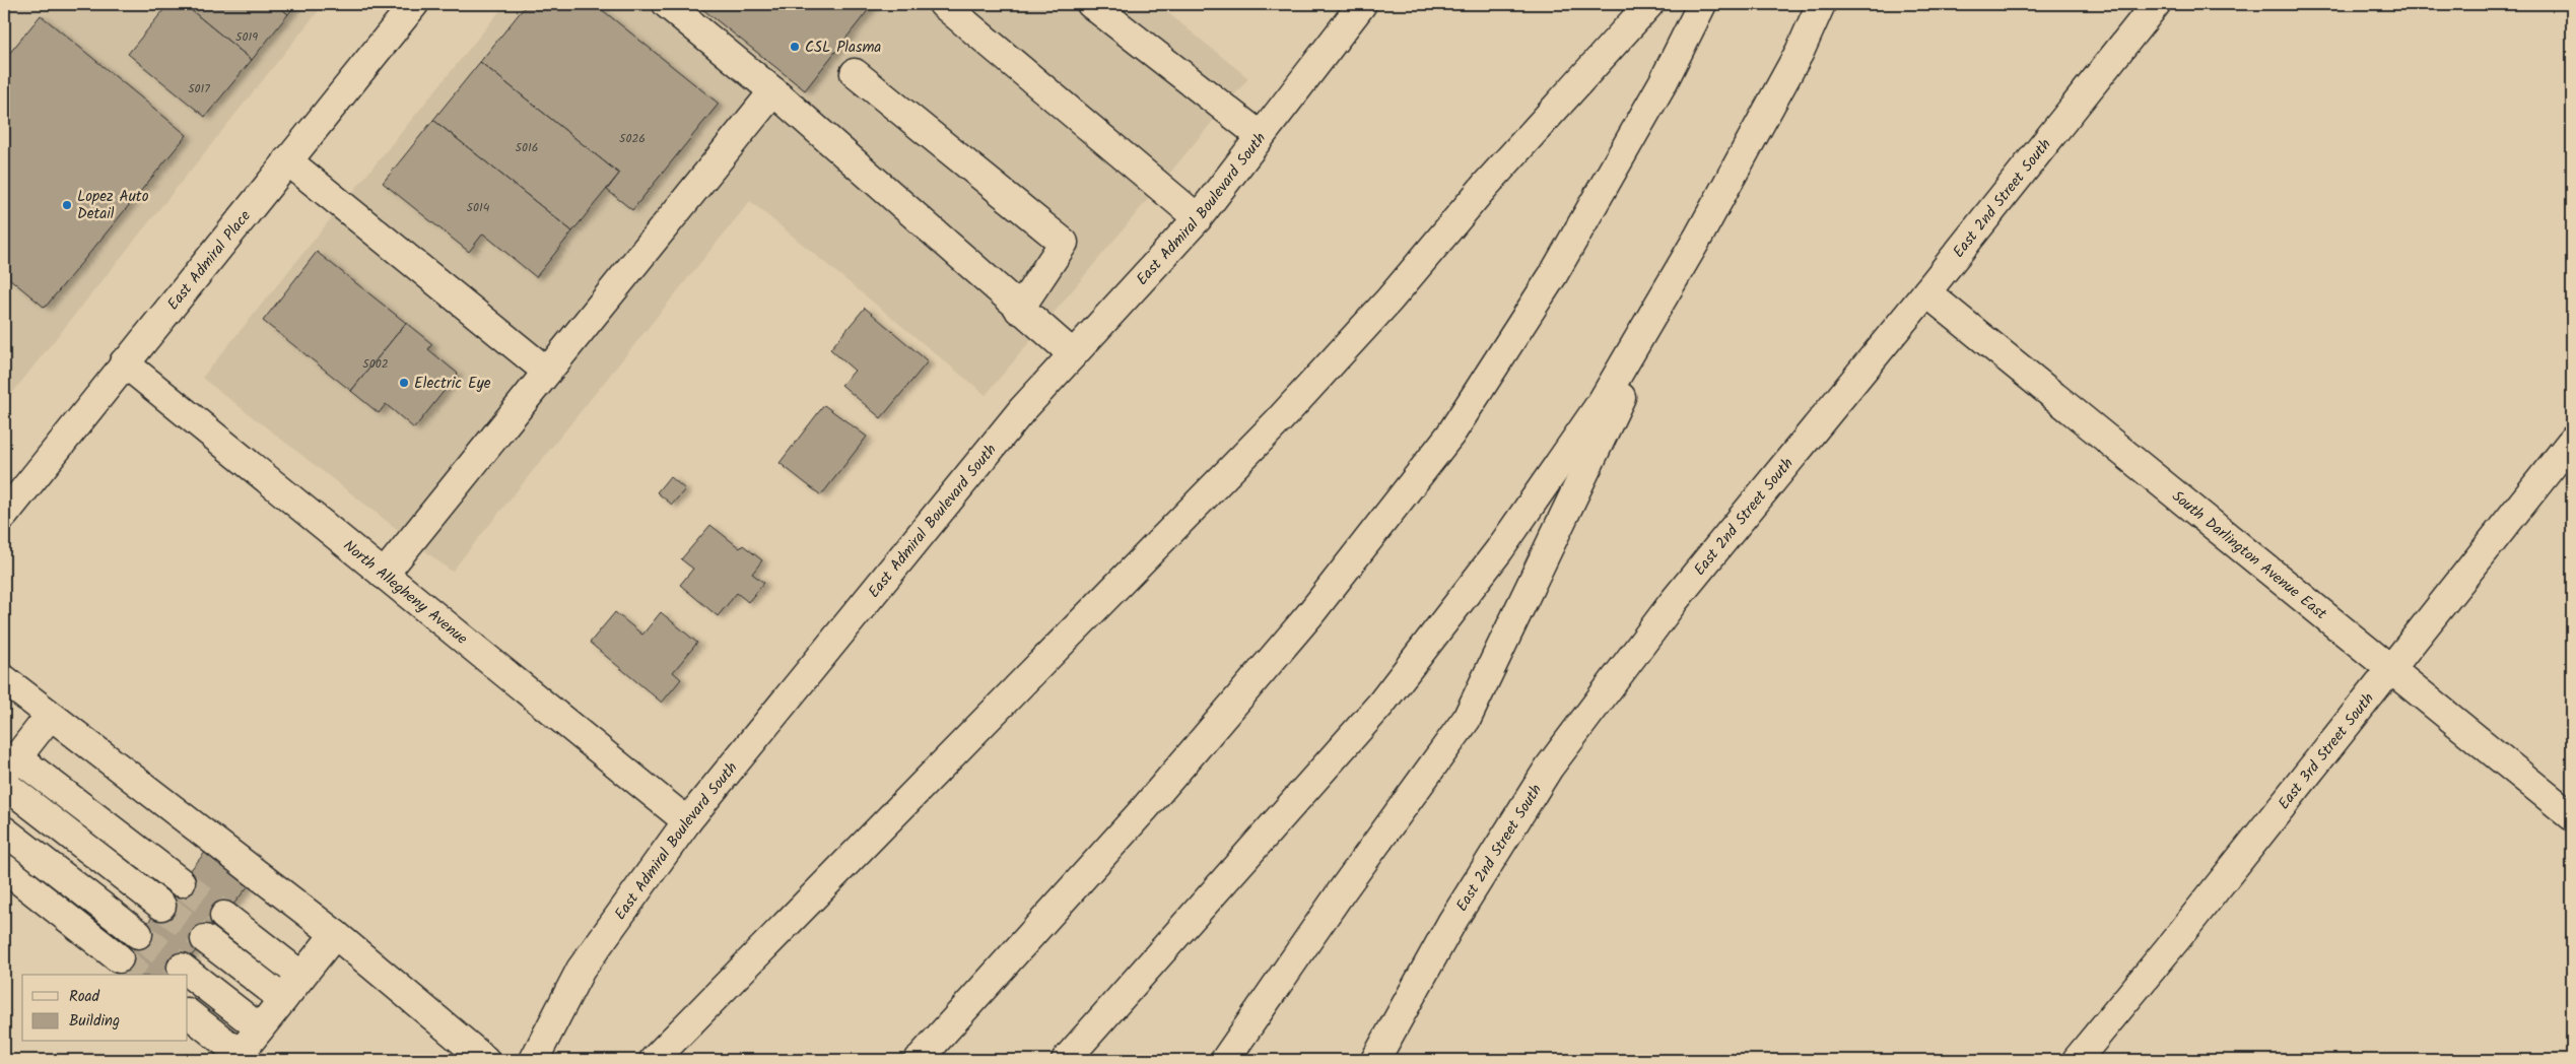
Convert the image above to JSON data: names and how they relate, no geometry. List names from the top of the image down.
{
  "streets": {
    "main road": [
      "East 2nd Street South",
      "East Admiral Boulevard South",
      "East Admiral Place",
      "South Darlington Avenue East",
      "North Allegheny Avenue",
      "East 3rd Street South"
    ]
  },
  "crossings": [
    ["East 2nd Street South", "South Darlington Avenue East"],
    ["East Admiral Boulevard South", "North Allegheny Avenue"],
    ["East Admiral Place", "North Allegheny Avenue"],
    ["South Darlington Avenue East", "East 3rd Street South"]
  ],
  "places": ["CSL Plasma", "Lopez Auto Detail", "Electric Eye"],
  "house_numbers": [
    "5019",
    "5017",
    "5026",
    "5016",
    "5014",
    "5002"
  ],
  "legend": ["Road", "Building"]
}
